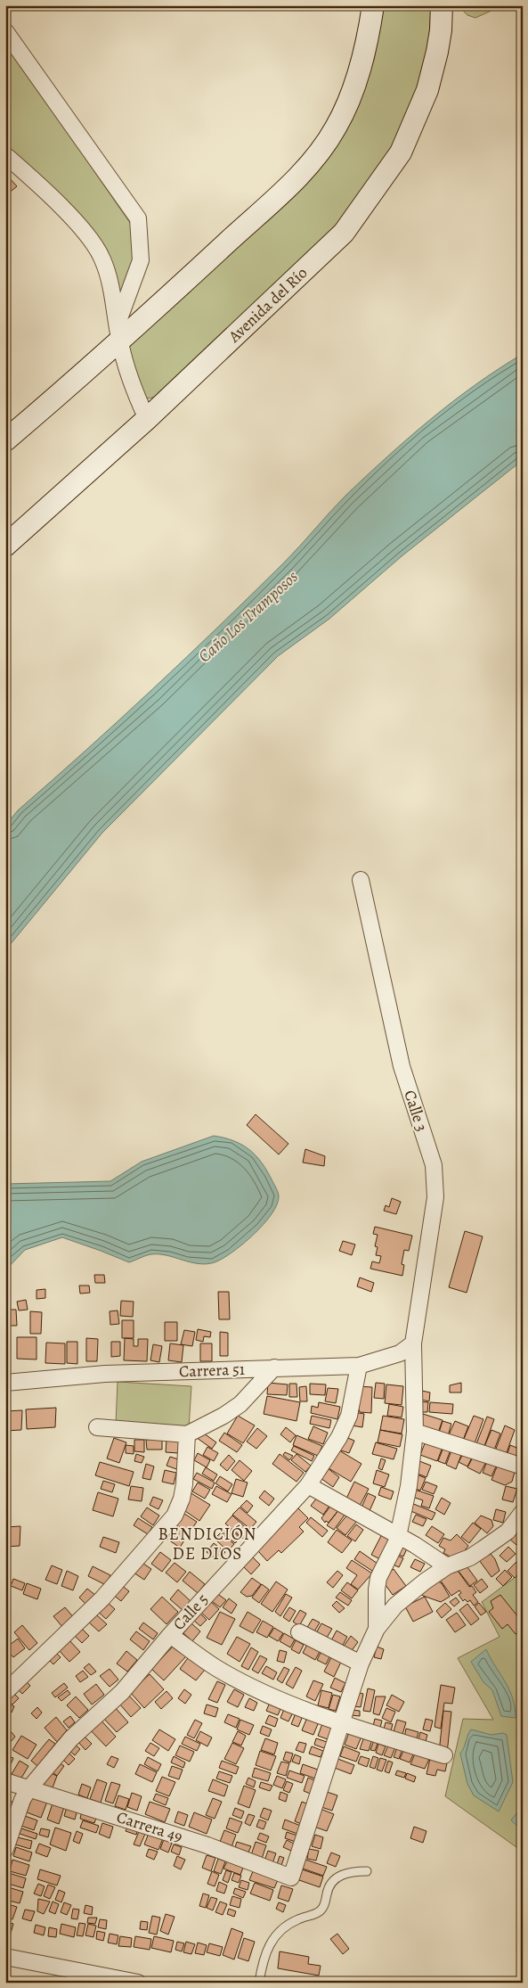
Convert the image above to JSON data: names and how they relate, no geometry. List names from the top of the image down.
{
  "streets": {
    "main road": ["Avenida del Río"],
    "street": [
      "Calle 3",
      "Carrera 51",
      "Calle 5",
      "Carrera 49"
    ]
  },
  "crossings": [
    ["Calle 3", "Carrera 51"],
    ["Carrera 51", "Calle 5"],
    ["Calle 5", "Carrera 49"]
  ],
  "districts": ["BENDICIÓN DE DIOS"],
  "water": ["Caño Los Tramposos"]
}
